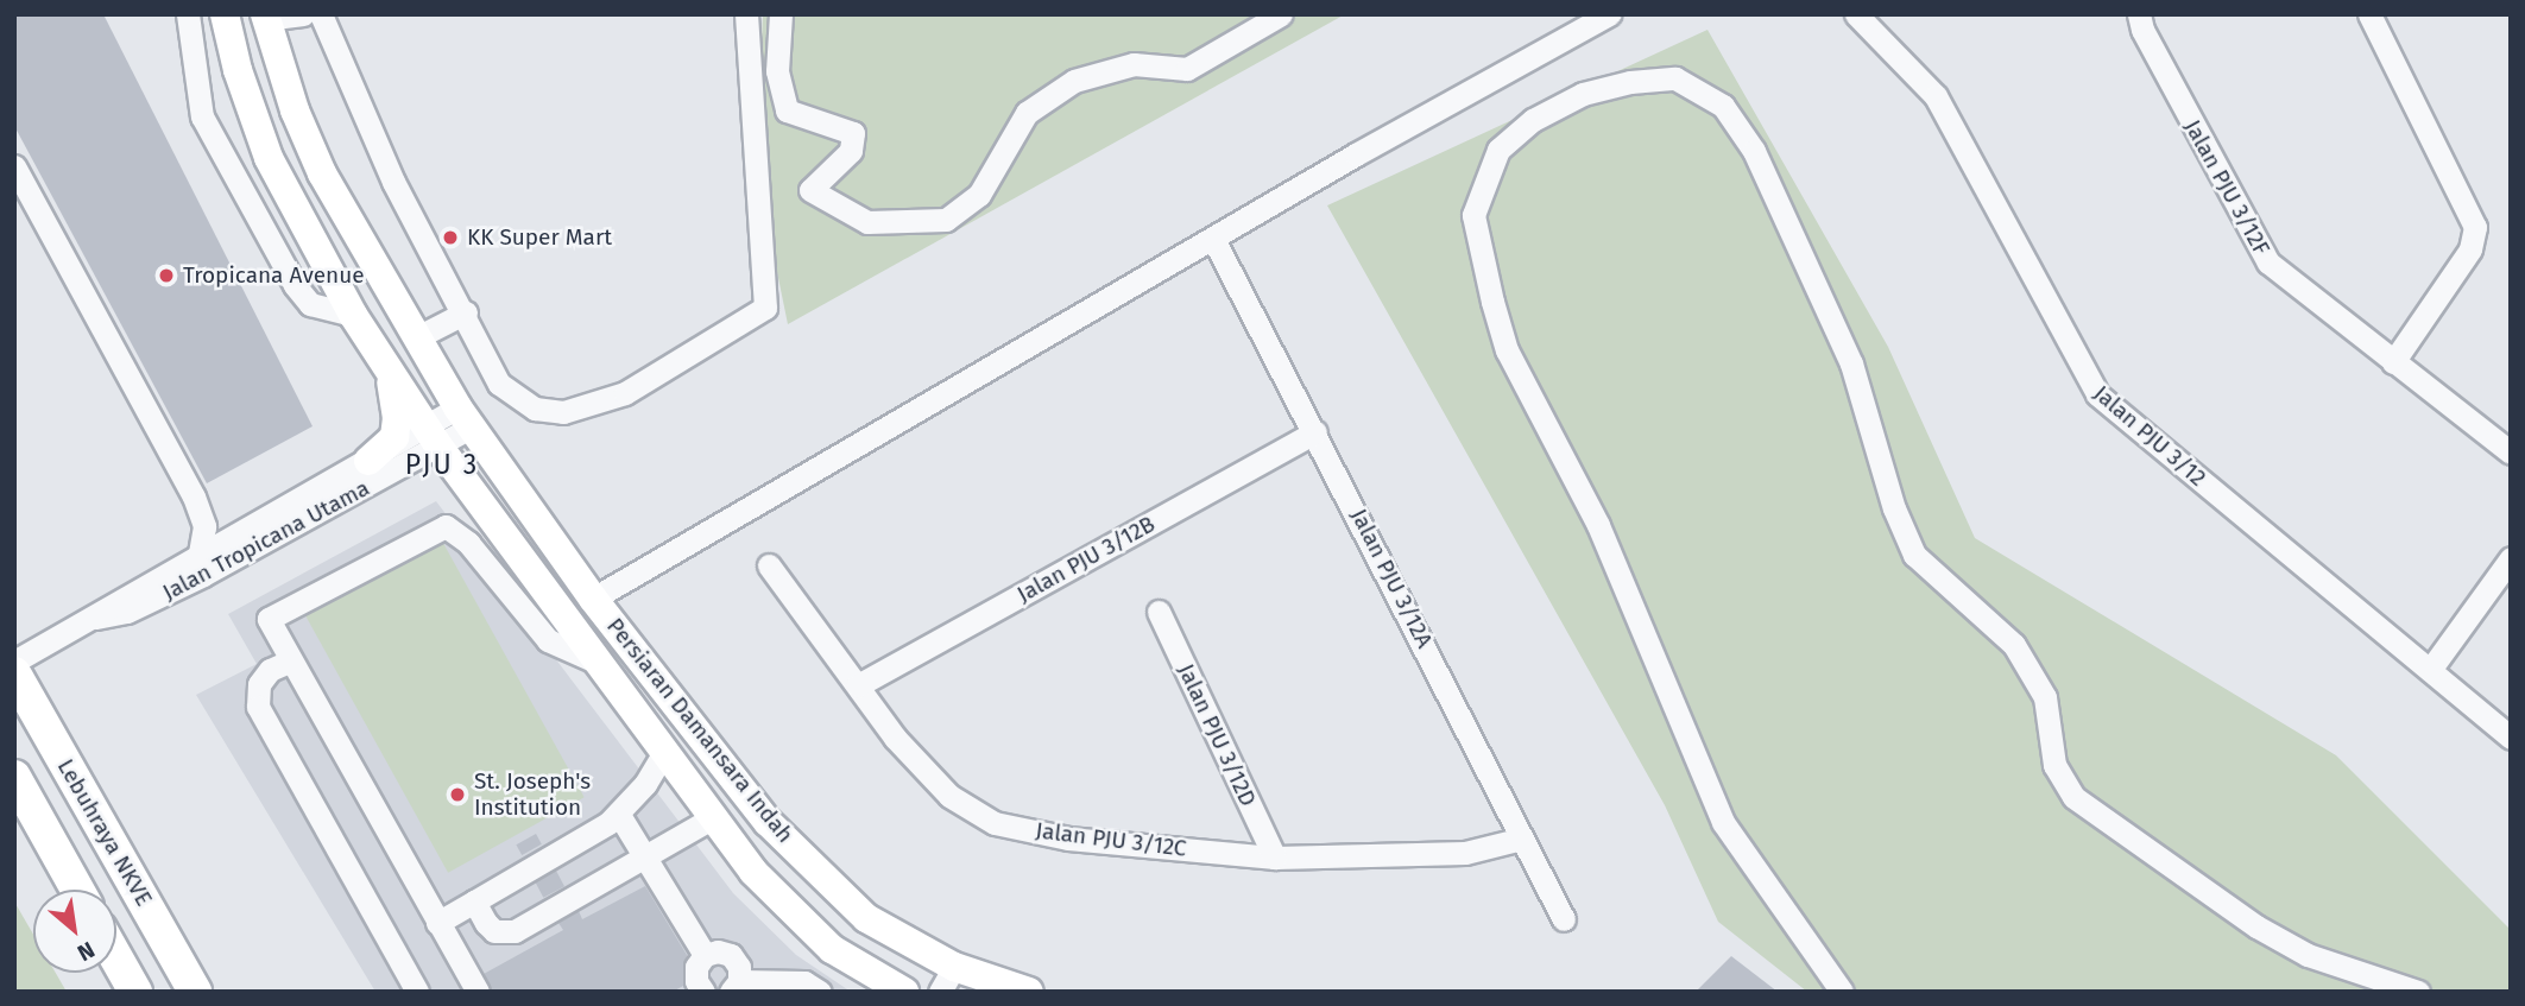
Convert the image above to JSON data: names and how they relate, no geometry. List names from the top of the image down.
{
  "streets": {
    "highway": ["Lebuhraya NKVE"],
    "main road": ["Persiaran Damansara Indah"],
    "street": [
      "Jalan PJU 3/12F",
      "Jalan PJU 3/12",
      "Jalan Tropicana Utama",
      "Jalan PJU 3/12B",
      "Jalan PJU 3/12A",
      "Jalan PJU 3/12D",
      "Jalan PJU 3/12C"
    ]
  },
  "crossings": [
    ["Jalan Tropicana Utama", "Persiaran Damansara Indah"],
    ["Jalan PJU 3/12B", "Jalan PJU 3/12A"],
    ["Jalan PJU 3/12B", "Jalan PJU 3/12C"],
    ["Jalan PJU 3/12A", "Jalan PJU 3/12C"],
    ["Jalan PJU 3/12D", "Jalan PJU 3/12C"]
  ],
  "districts": ["PJU 3"],
  "places": ["KK Super Mart", "Tropicana Avenue", "St. Joseph's Institution"],
  "north": "bottom right"
}
